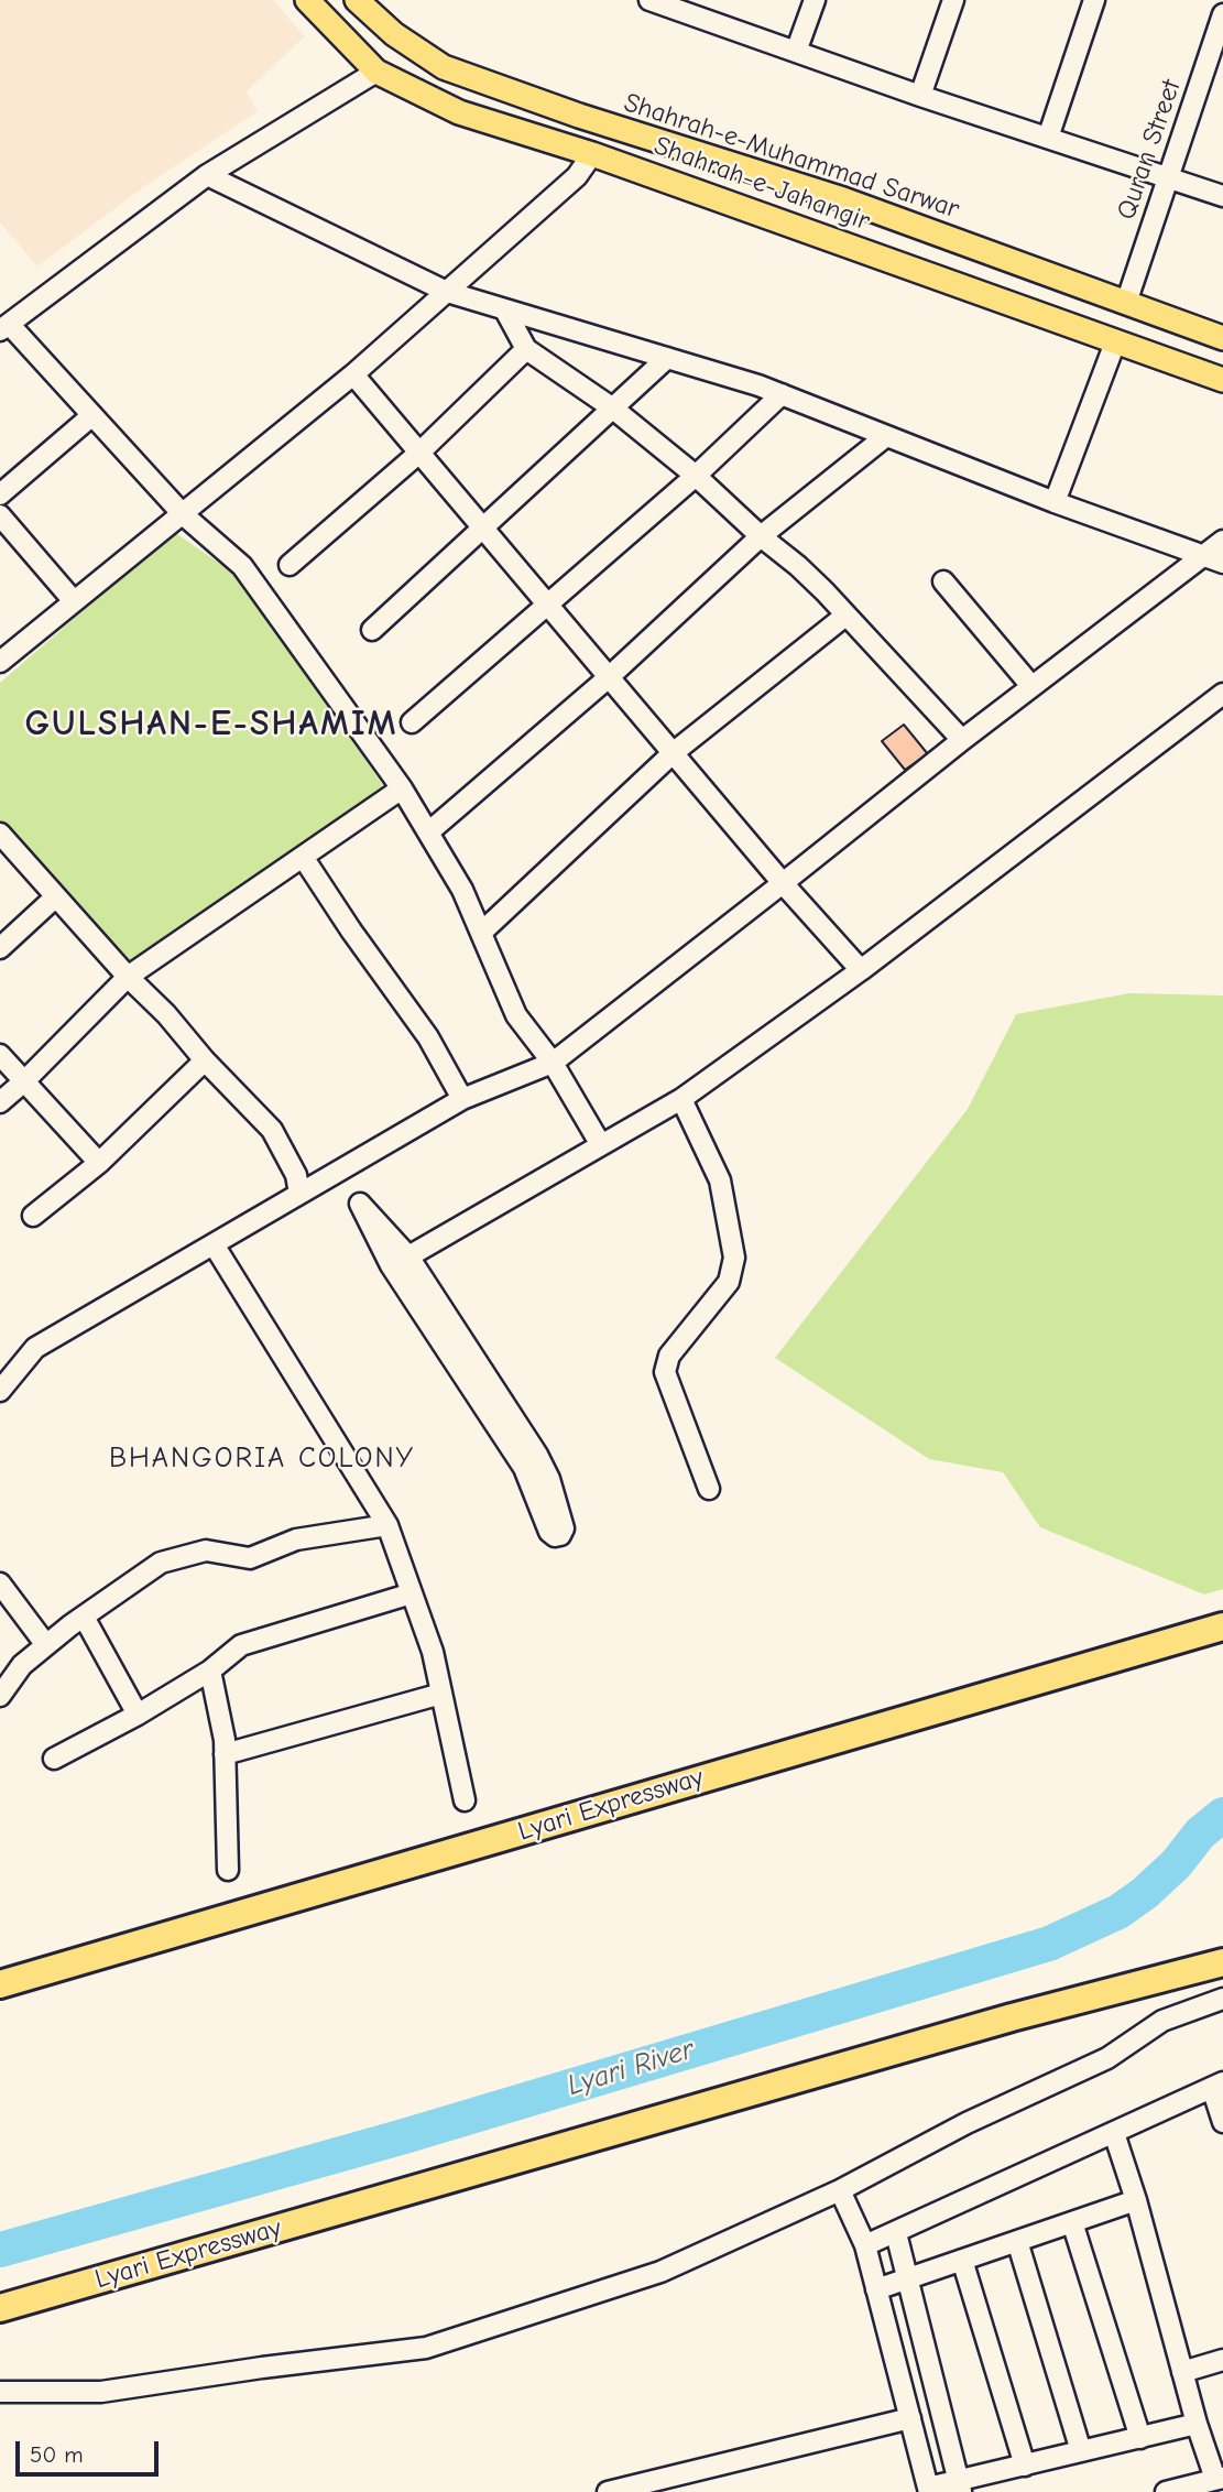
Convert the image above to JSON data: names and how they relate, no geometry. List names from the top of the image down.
{
  "streets": {
    "highway": ["Lyari Expressway"],
    "main road": ["Shahrah-e-Muhammad Sarwar", "Shahrah-e-Jahangir"],
    "street": ["Quran Street"]
  },
  "crossings": [
    ["Quran Street", "Shahrah-e-Muhammad Sarwar"]
  ],
  "districts": ["GULSHAN-E-SHAMIM", "BHANGORIA COLONY"],
  "water": ["Lyari River"],
  "scale_bar": "50 m"
}
